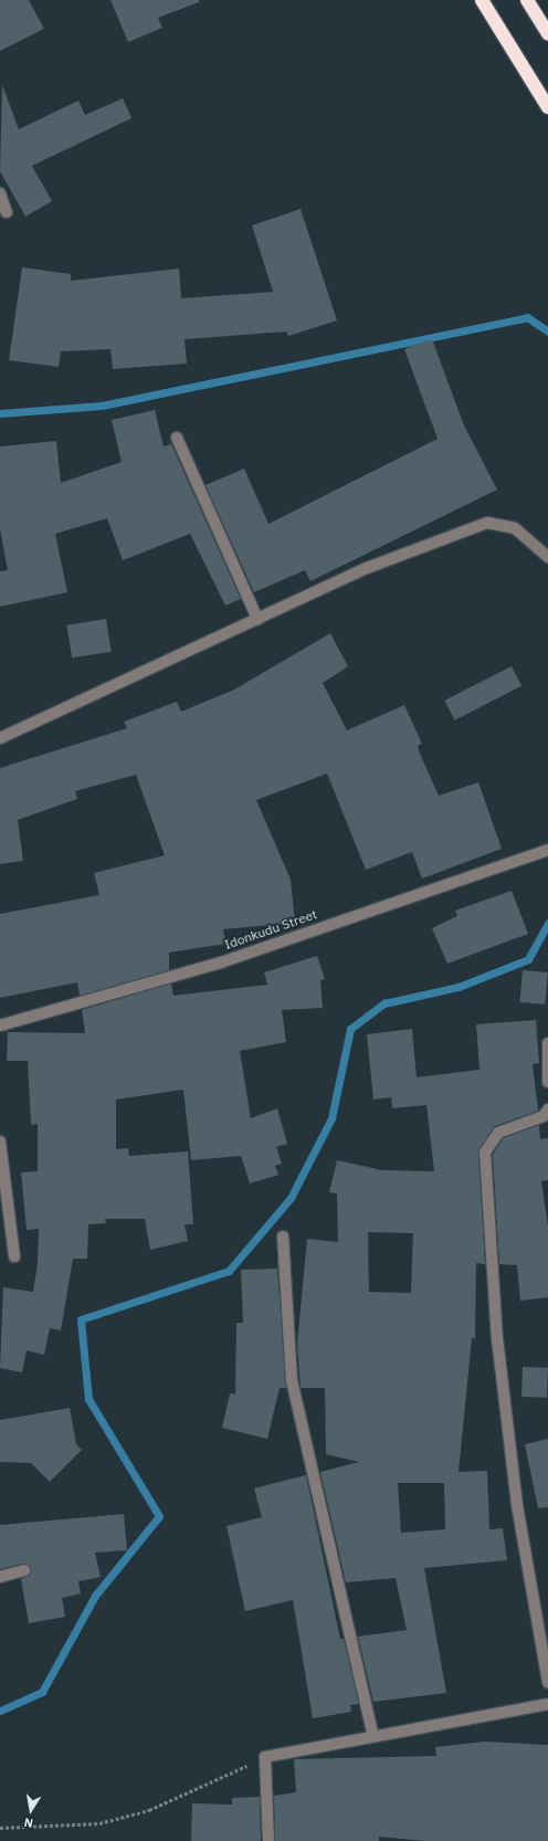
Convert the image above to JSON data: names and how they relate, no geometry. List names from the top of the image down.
{
  "streets": {
    "street": ["Idonkudu Street"]
  },
  "north": "bottom"
}
